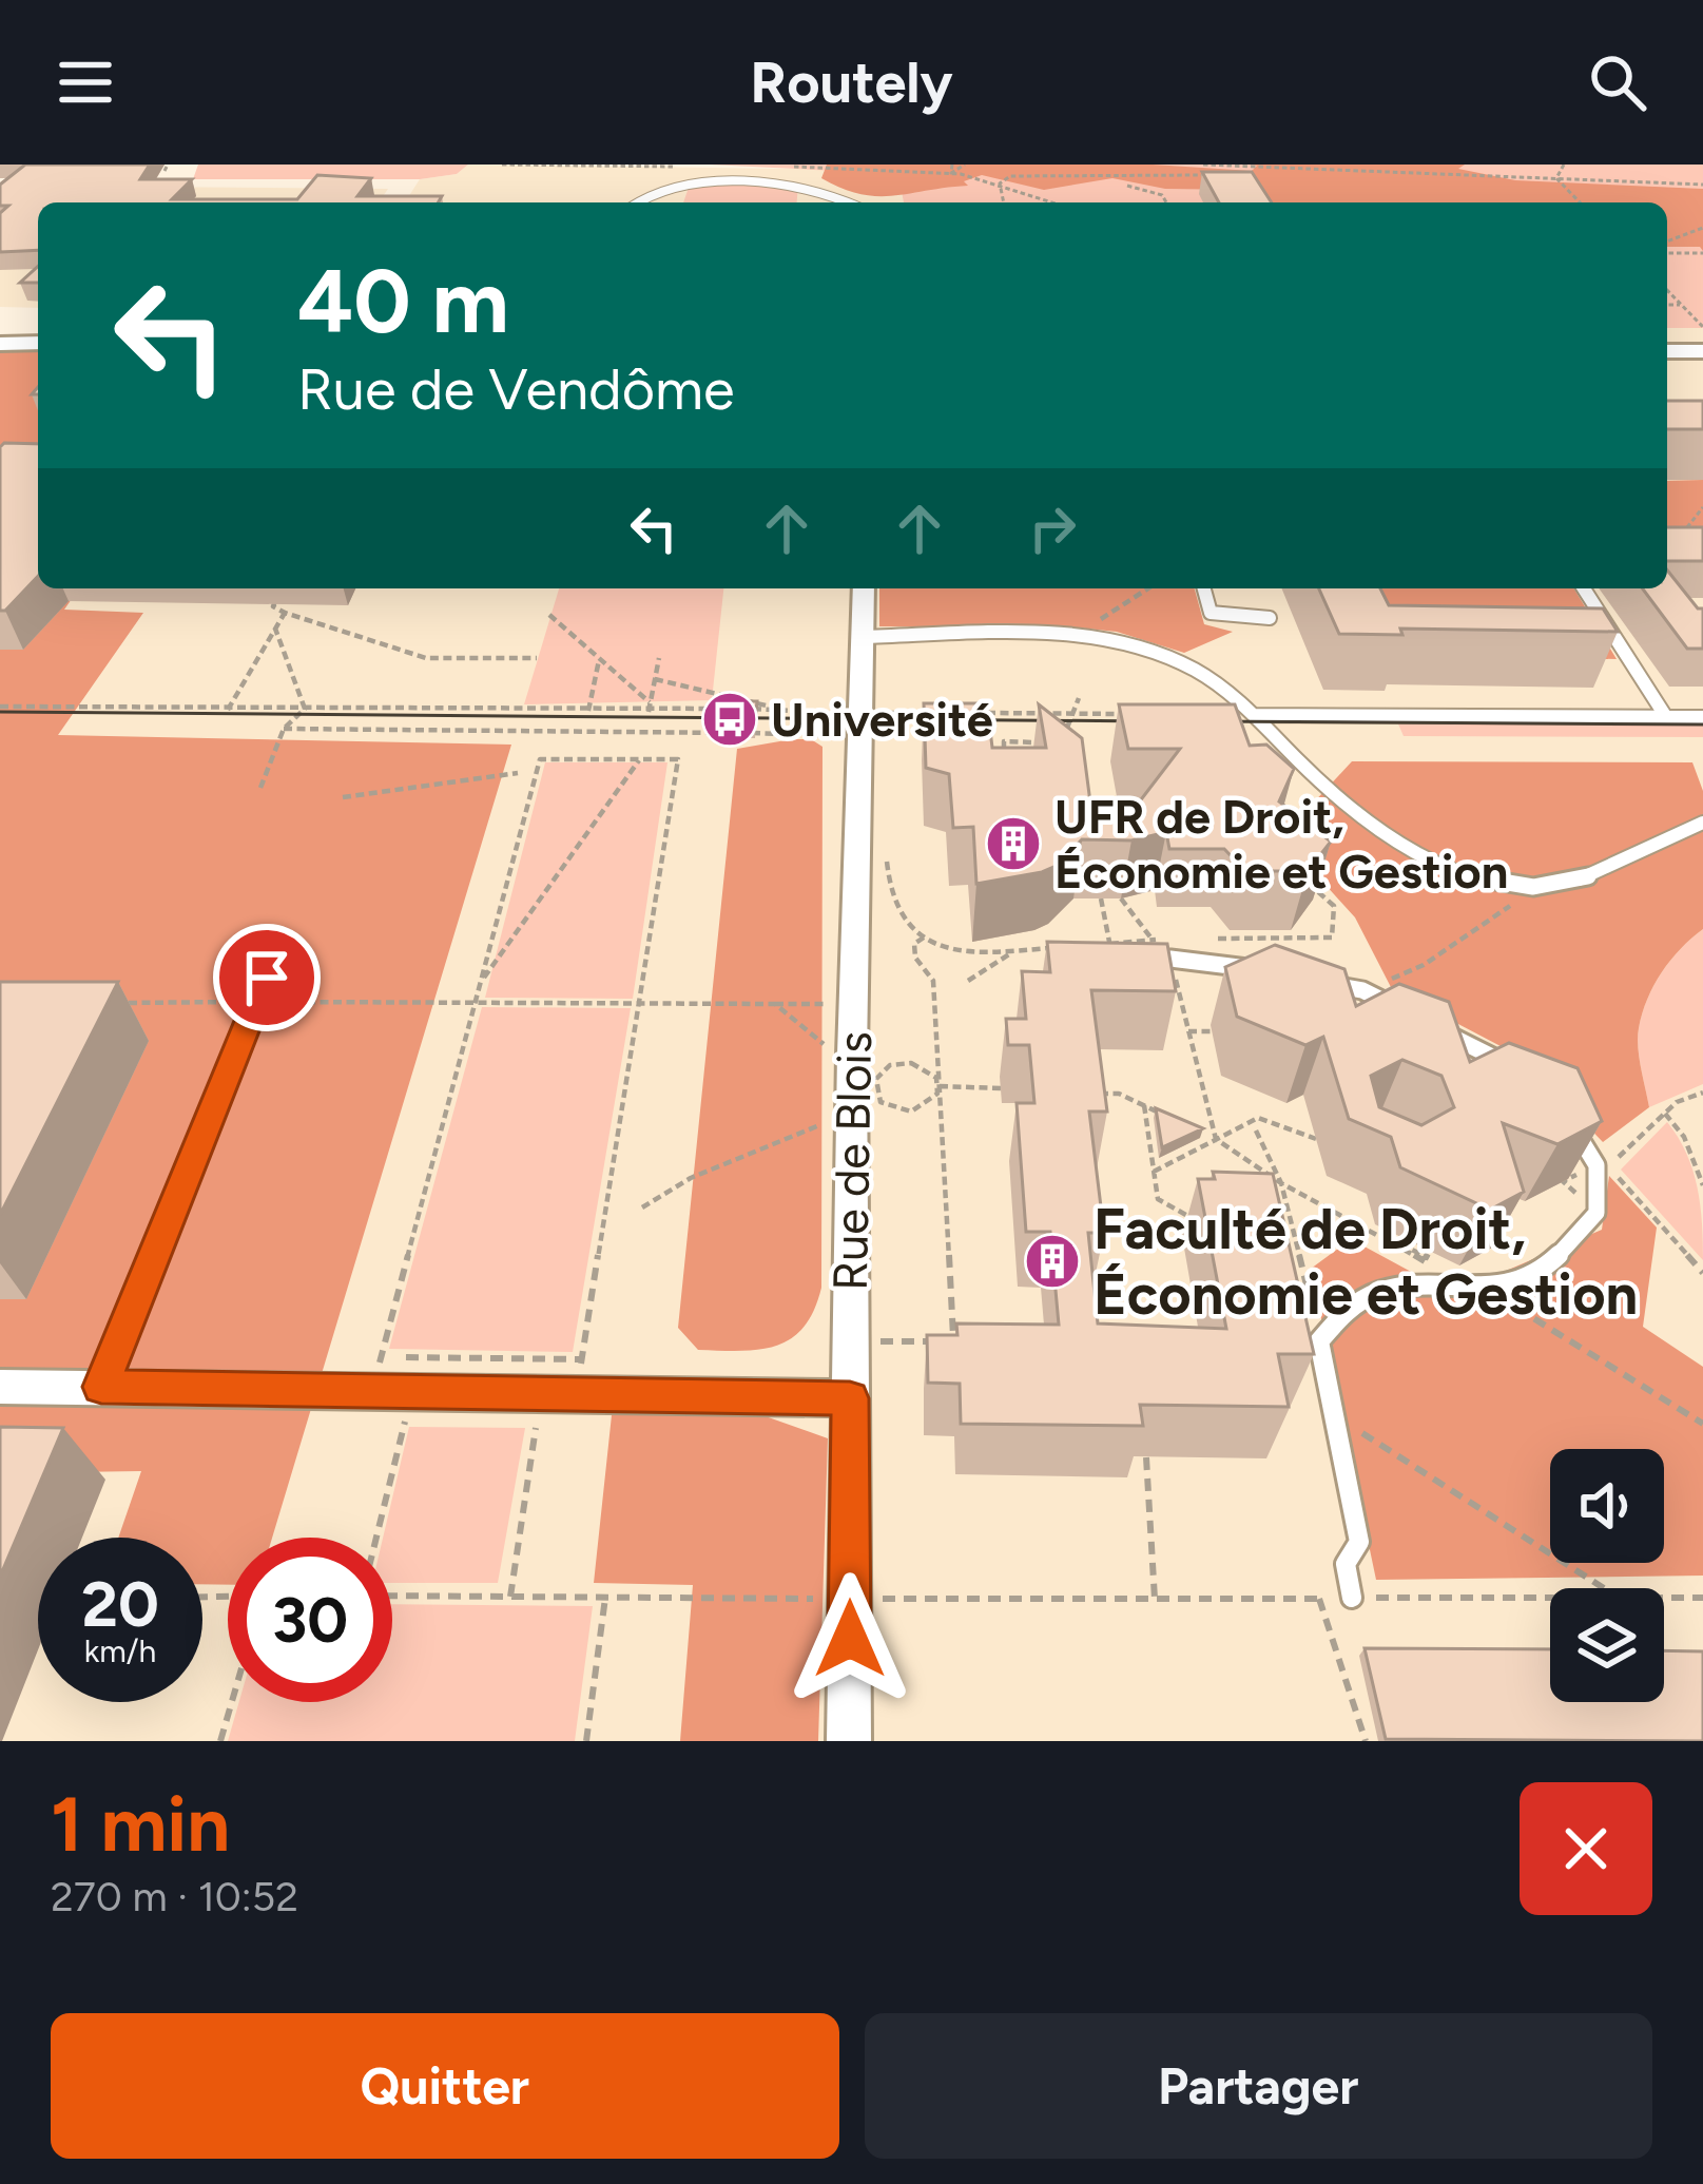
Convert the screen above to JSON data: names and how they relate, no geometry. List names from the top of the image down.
{
  "streets": {
    "street": ["Rue de Blois"]
  },
  "places": {
    "bus stop": ["Université"],
    "building": ["UFR de Droit, Économie et Gestion", "Faculté de Droit, Économie et Gestion"]
  },
  "page": {
    "header": "Routely",
    "turn": ["40 m", "Rue de Vendôme"],
    "speed": "20 km/h",
    "limit": "30",
    "heading": ["1 min", "270 m · 10:52"],
    "buttons": ["Quitter", "Partager"]
  }
}
